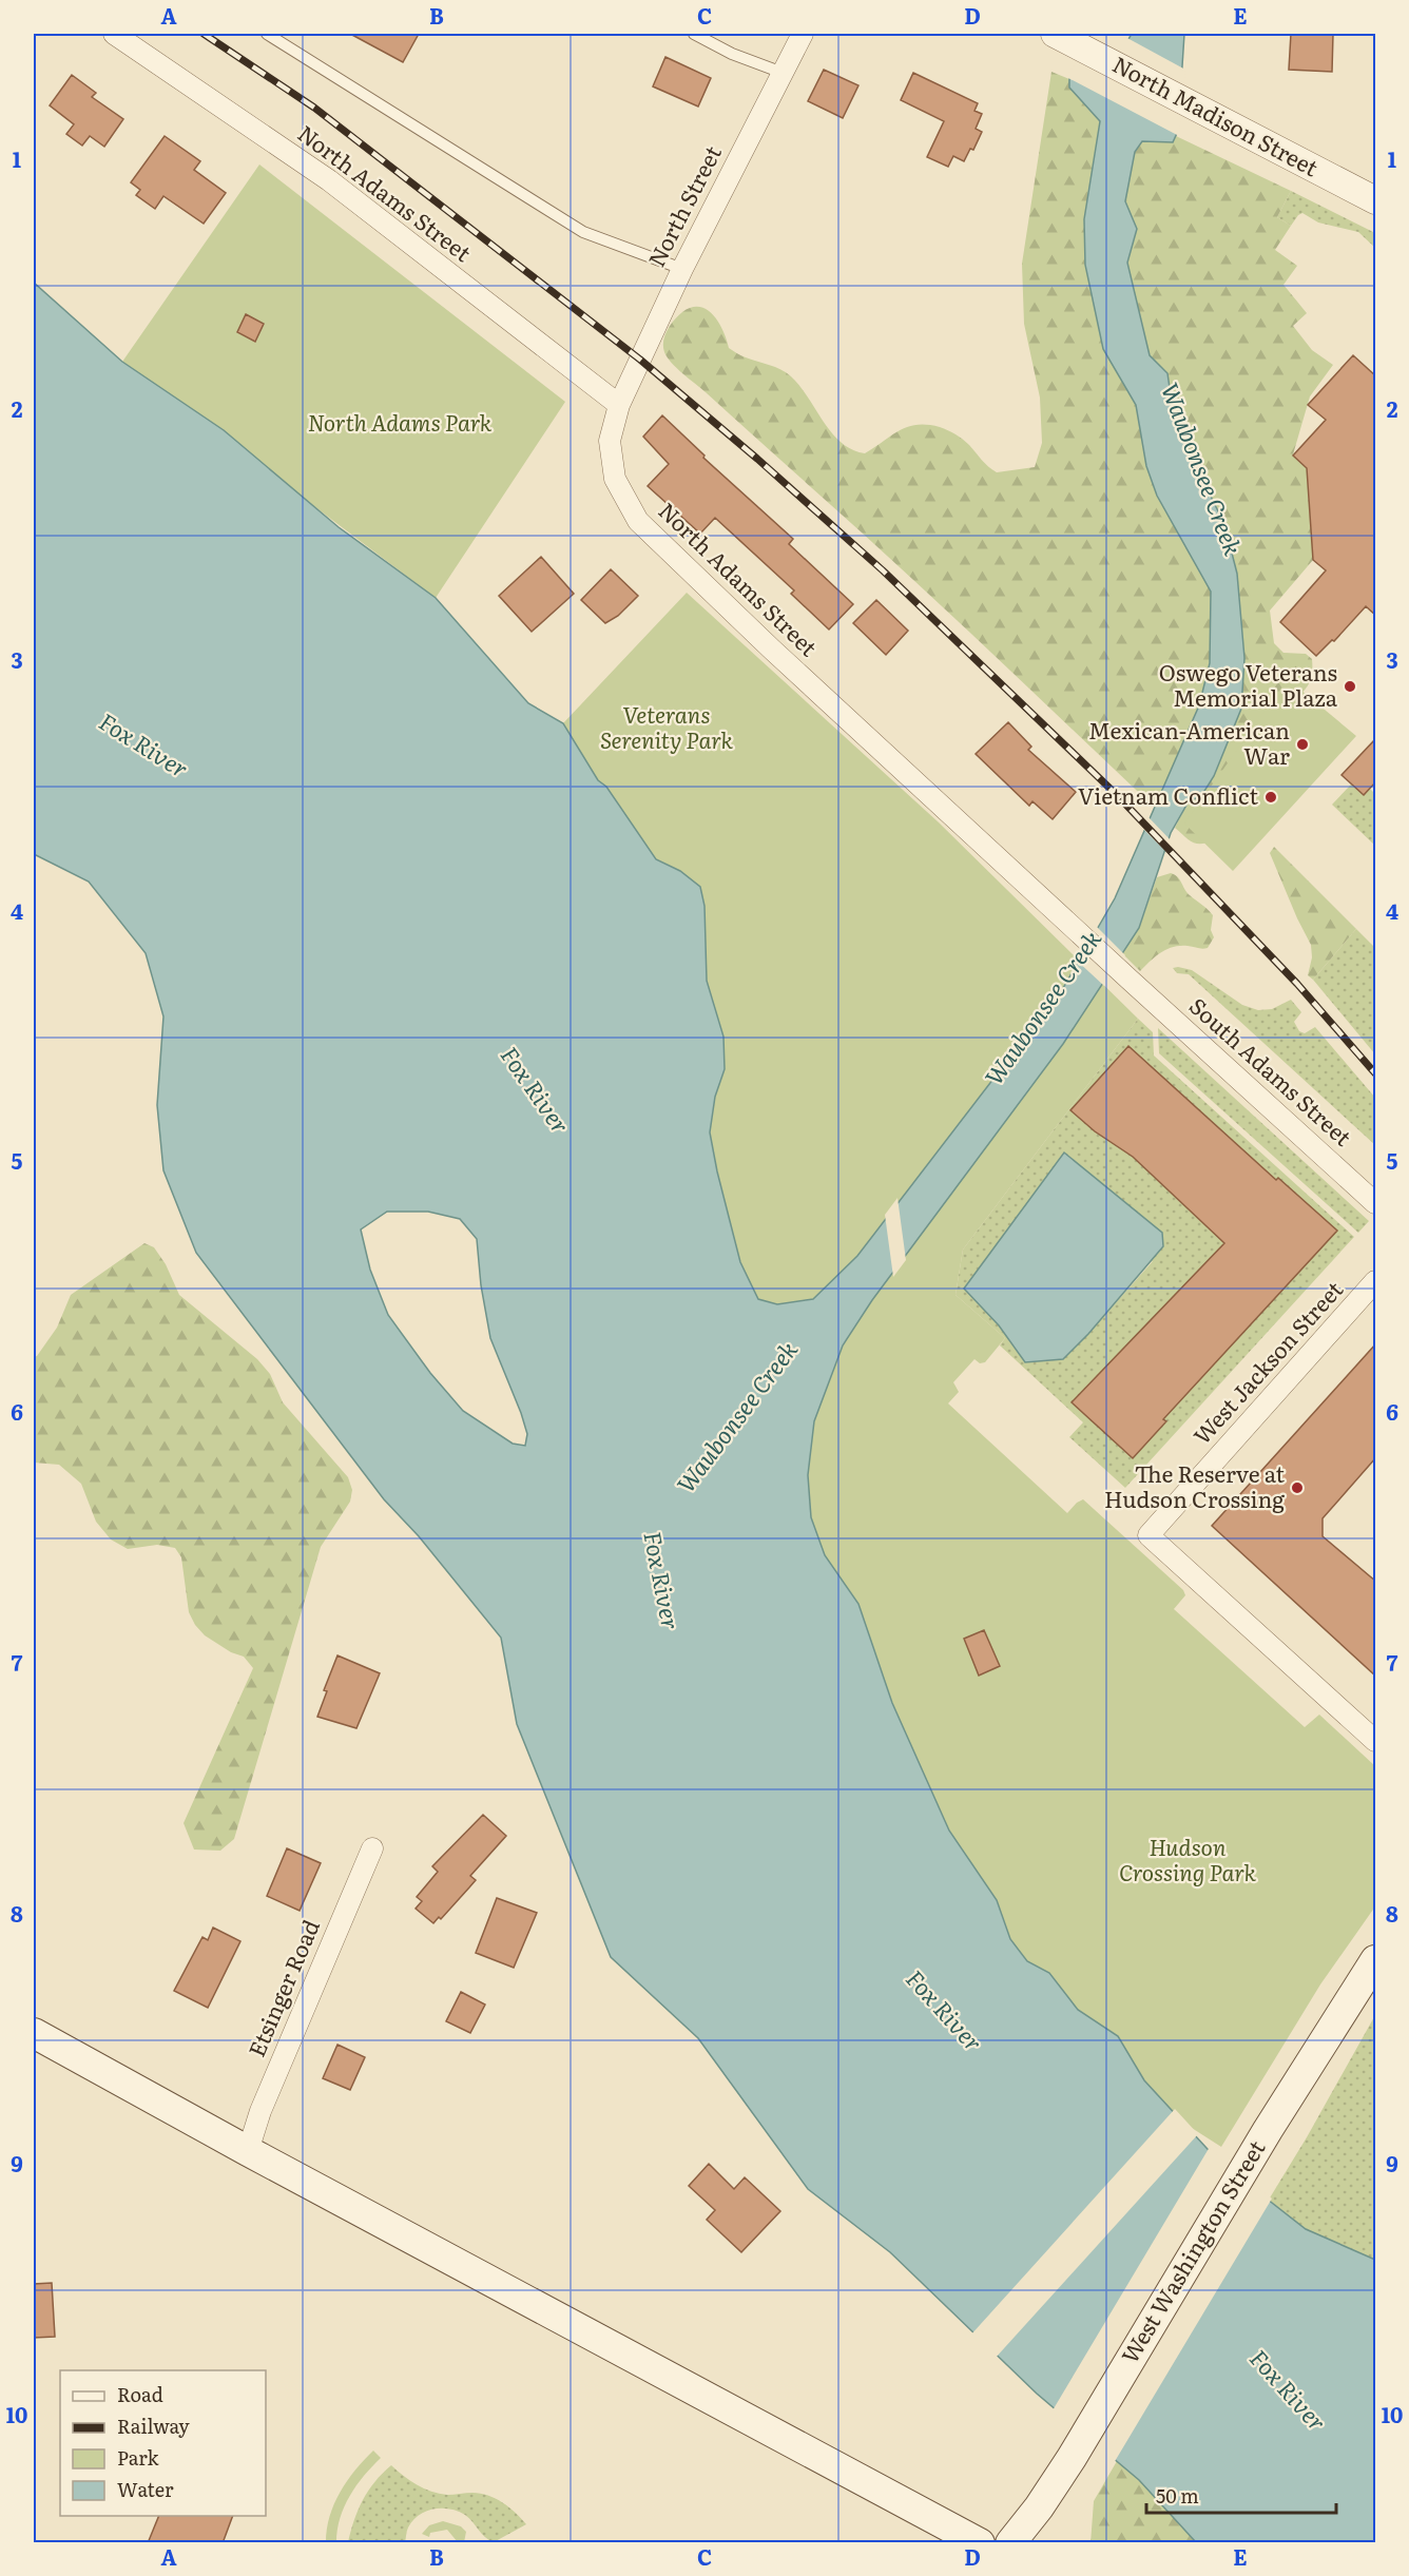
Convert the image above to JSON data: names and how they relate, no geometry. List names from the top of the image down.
{
  "streets": {
    "main road": ["West Washington Street"],
    "street": [
      "North Madison Street",
      "North Adams Street",
      "North Street",
      "South Adams Street",
      "West Jackson Street",
      "Etsinger Road"
    ]
  },
  "crossings": [
    ["North Adams Street", "North Street"],
    ["North Adams Street", "South Adams Street"]
  ],
  "water": ["Waubonsee Creek", "Fox River"],
  "parks": ["North Adams Park", "Veterans Serenity Park", "Hudson Crossing Park"],
  "places": [
    "Oswego Veterans Memorial Plaza",
    "Mexican-American War",
    "Vietnam Conflict",
    "The Reserve at Hudson Crossing"
  ],
  "legend": [
    "Road",
    "Railway",
    "Park",
    "Water"
  ],
  "scale_bar": "50 m",
  "grid": {
    "columns": [
      "A",
      "B",
      "C",
      "D",
      "E"
    ],
    "rows": [
      "1",
      "2",
      "3",
      "4",
      "5",
      "6",
      "7",
      "8",
      "9",
      "10"
    ]
  }
}
